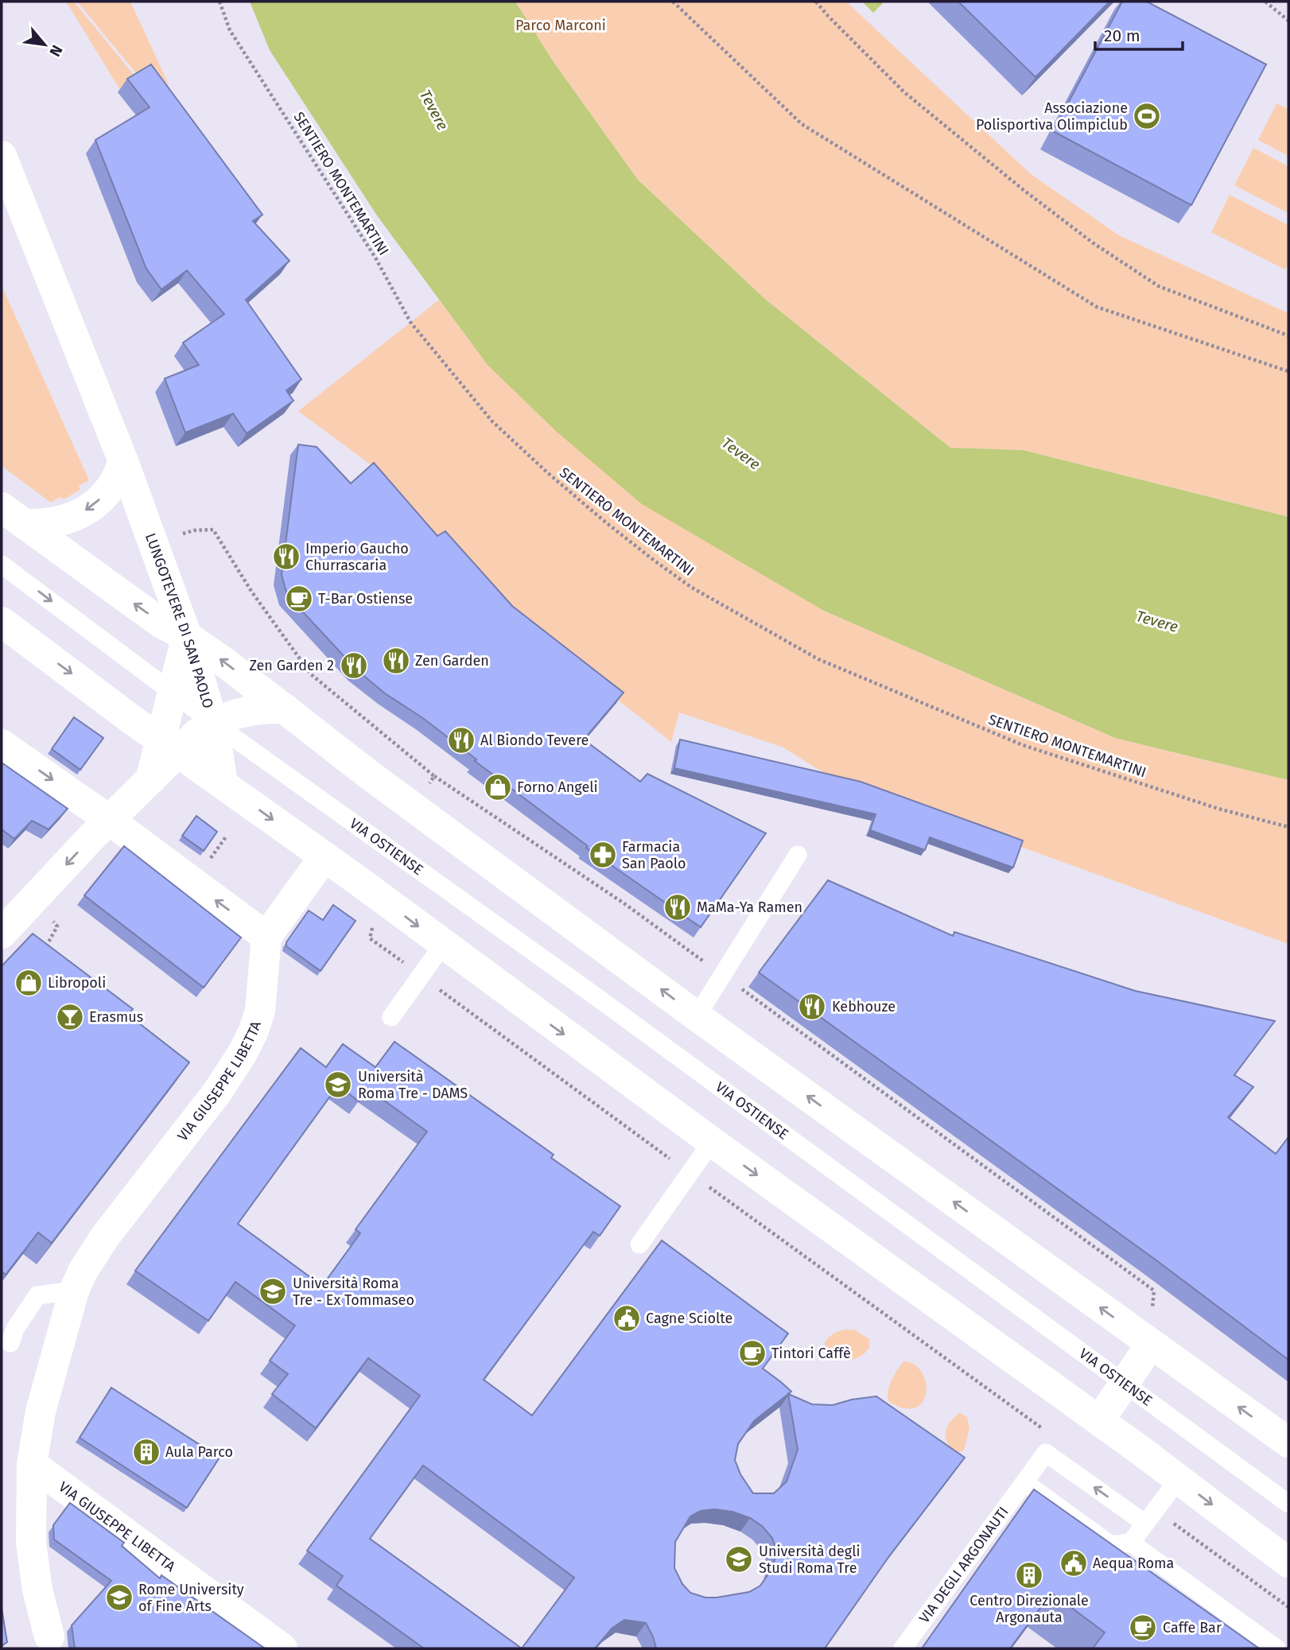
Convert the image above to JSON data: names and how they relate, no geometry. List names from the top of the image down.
{
  "streets": {
    "main road": ["LUNGOTEVERE DI SAN PAOLO", "VIA GIUSEPPE LIBETTA"],
    "lane": ["VIA OSTIENSE", "VIA DEGLI ARGONAUTI"],
    "path": ["SENTIERO MONTEMARTINI"]
  },
  "crossings": [
    ["LUNGOTEVERE DI SAN PAOLO", "VIA OSTIENSE"]
  ],
  "water": ["Tevere"],
  "parks": ["Parco Marconi"],
  "places": {
    "sports": ["Associazione Polisportiva Olimpiclub"],
    "restaurant": [
      "Imperio Gaucho Churrascaria",
      "Zen Garden",
      "Zen Garden 2",
      "Al Biondo Tevere",
      "MaMa-Ya Ramen",
      "Kebhouze"
    ],
    "cafe": ["T-Bar Ostiense", "Tintori Caffè", "Caffe Bar"],
    "shop": ["Forno Angeli", "Libropoli"],
    "pharmacy": ["Farmacia San Paolo"],
    "bar": ["Erasmus"],
    "school or university": [
      "Università Roma Tre - DAMS",
      "Università Roma Tre - Ex Tommaseo",
      "Università degli Studi Roma Tre",
      "Rome University of Fine Arts"
    ],
    "public building": ["Cagne Sciolte", "Aequa Roma"],
    "building": ["Aula Parco", "Centro Direzionale Argonauta"]
  },
  "scale_bar": "20 m",
  "north": "bottom right"
}
